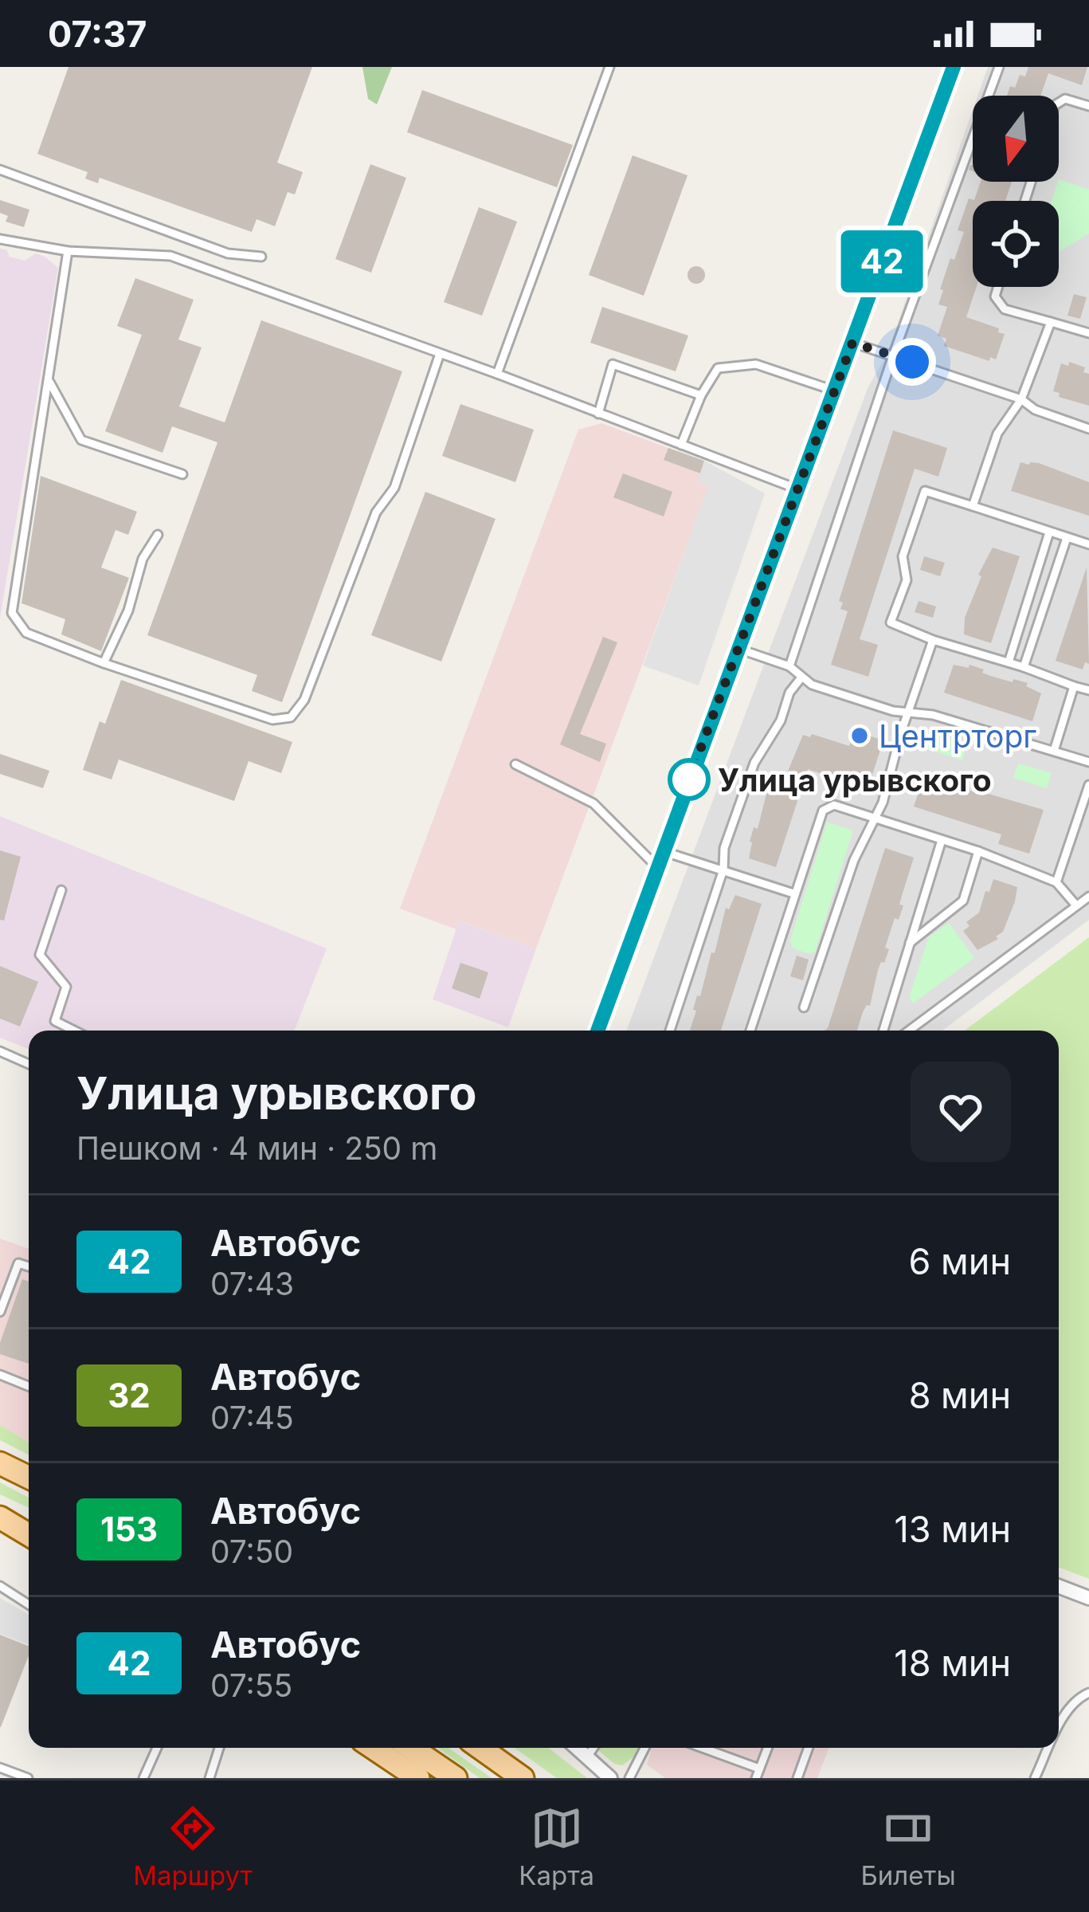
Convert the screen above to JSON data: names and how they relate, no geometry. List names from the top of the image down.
{
  "places": ["Центрторг", "Улица урывского"],
  "lines": ["bus line 42"],
  "north": "bottom",
  "page": {
    "status": "07:37",
    "on_map": "42",
    "heading": ["Улица урывского", "Пешком · 4 мин · 250 m"],
    "list": [
      {
        "mark": "42",
        "name": "Автобус",
        "note": "07:43",
        "value": "6 мин"
      },
      {
        "mark": "32",
        "name": "Автобус",
        "note": "07:45",
        "value": "8 мин"
      },
      {
        "mark": "153",
        "name": "Автобус",
        "note": "07:50",
        "value": "13 мин"
      },
      {
        "mark": "42",
        "name": "Автобус",
        "note": "07:55",
        "value": "18 мин"
      }
    ],
    "tabs": ["Маршрут", "Карта", "Билеты"]
  }
}
